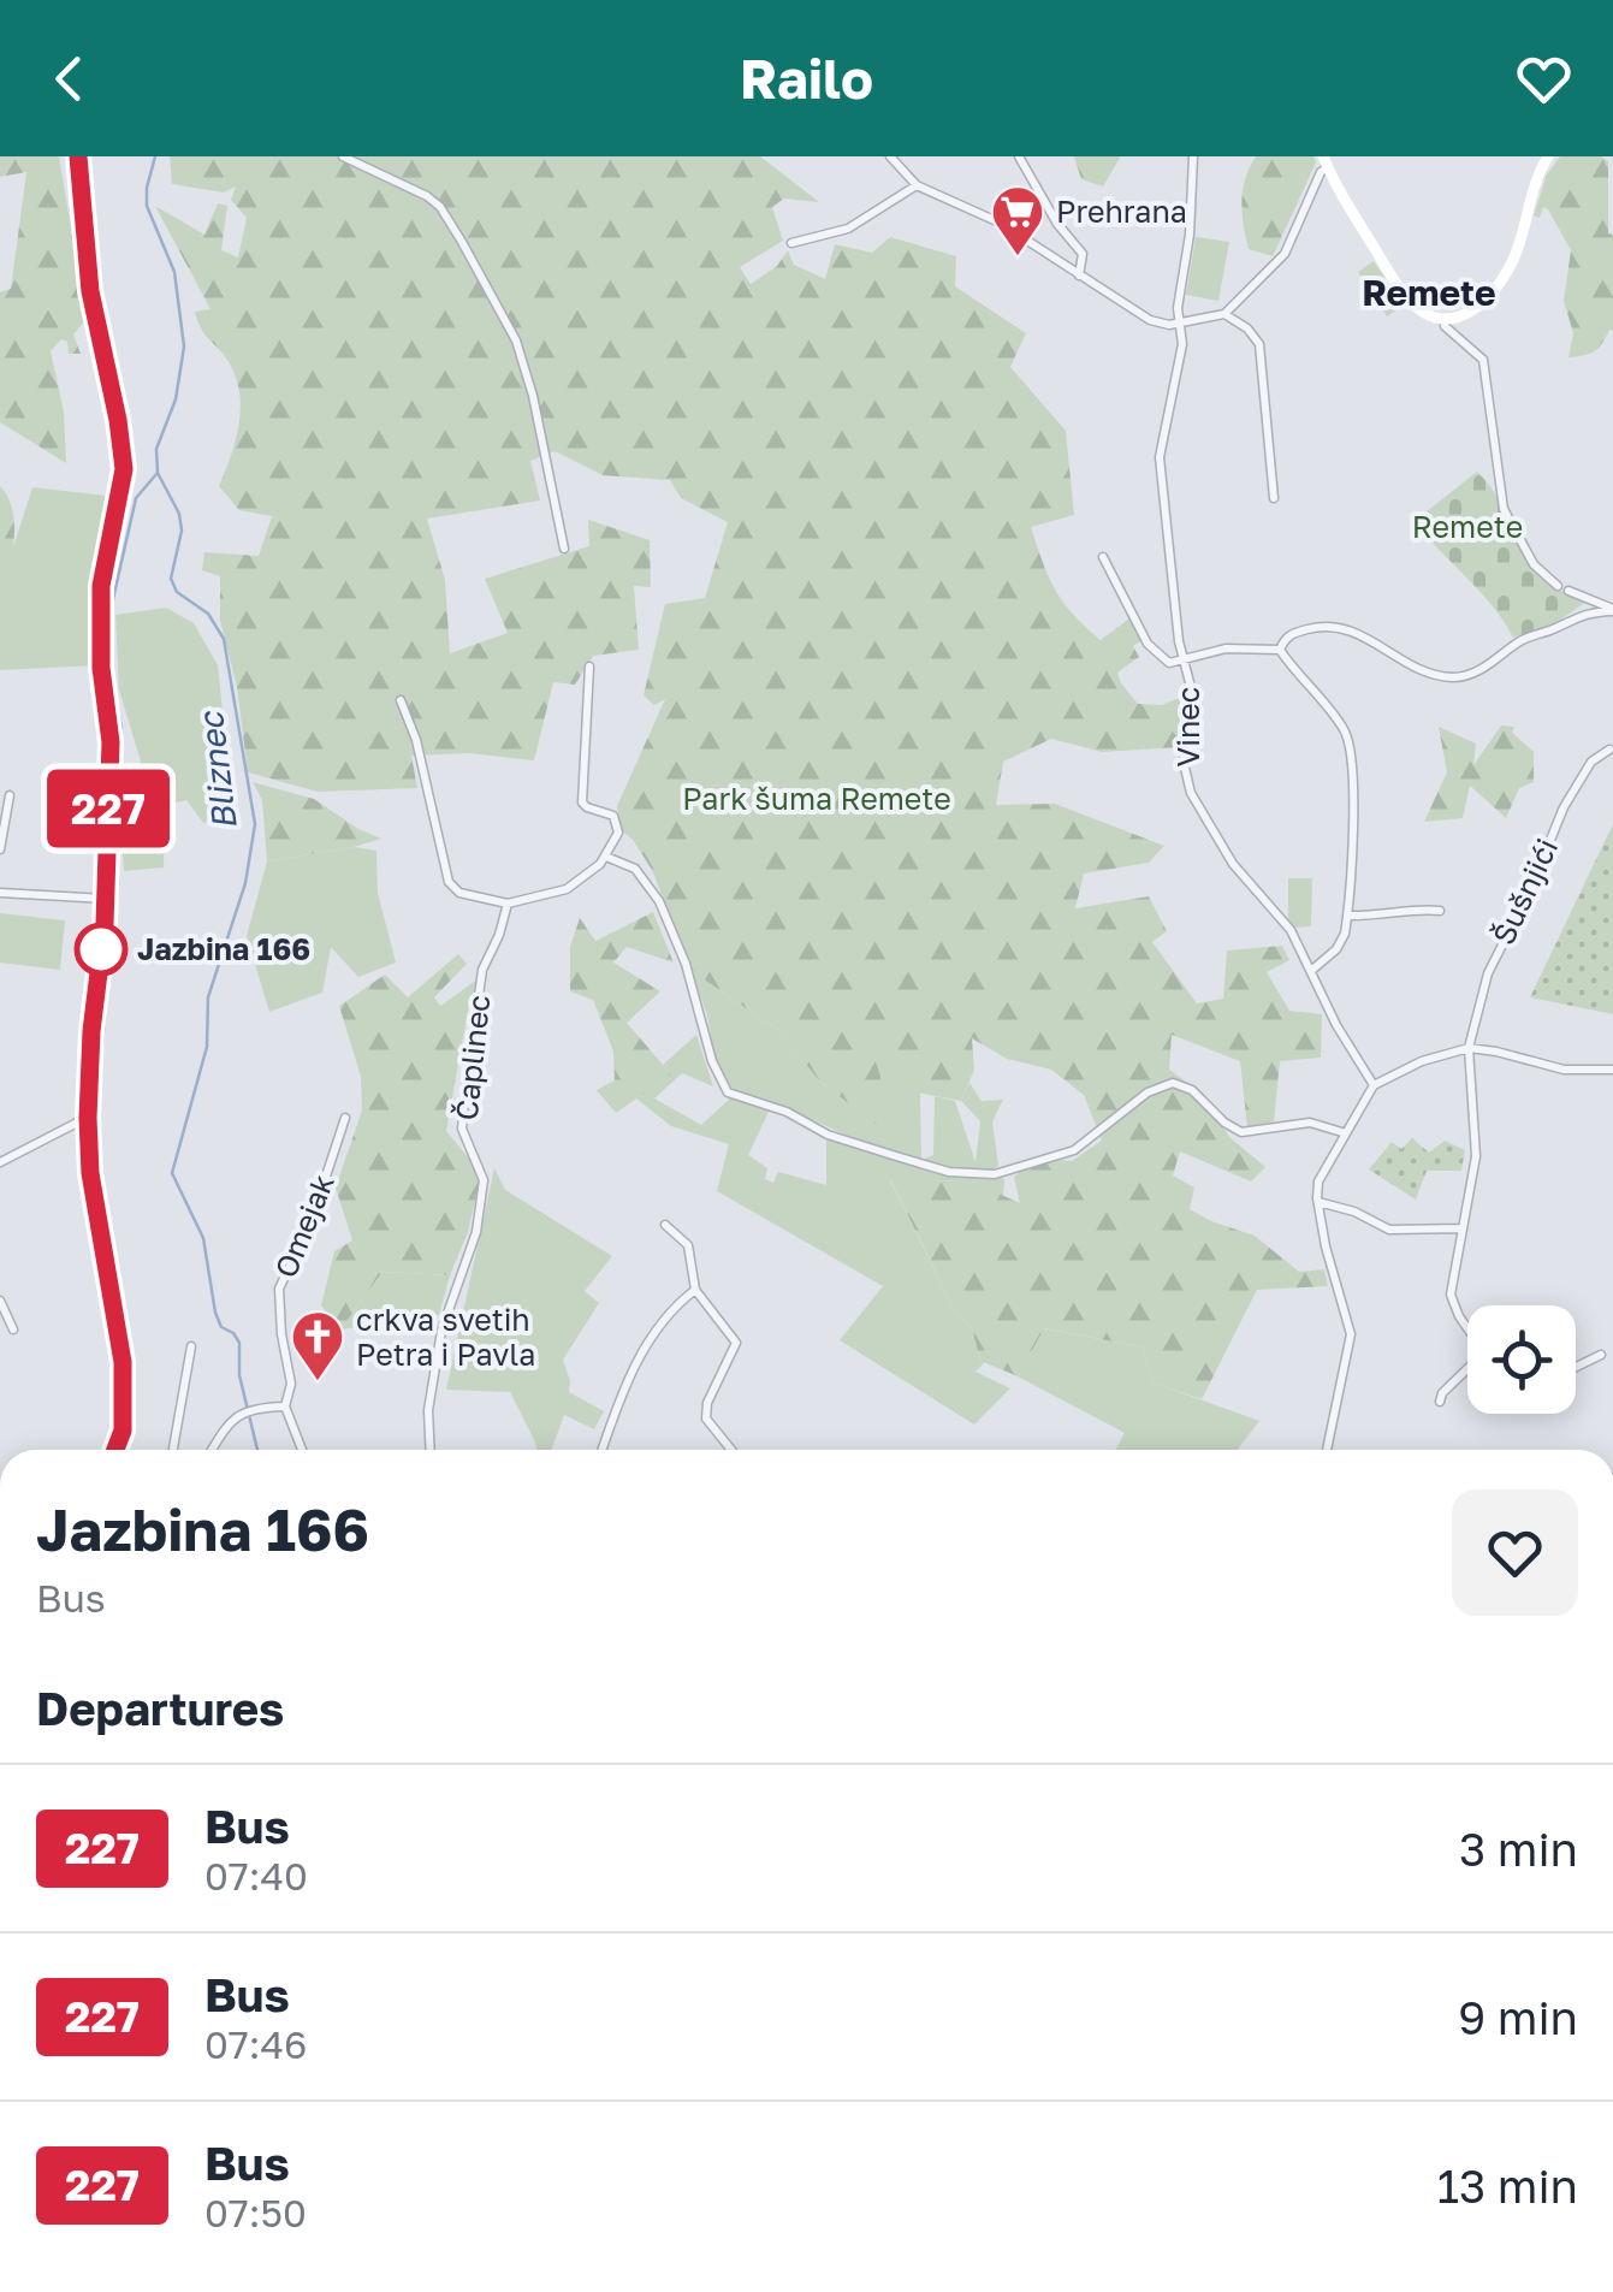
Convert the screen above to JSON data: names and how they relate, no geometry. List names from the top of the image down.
{
  "streets": {
    "street": [
      "Vinec",
      "Šušnjići",
      "Čaplinec",
      "Omejak"
    ]
  },
  "districts": ["Remete"],
  "water": ["Bliznec"],
  "parks": ["Remete", "Park šuma Remete"],
  "places": {
    "supermarket": ["Prehrana"],
    "other": ["Jazbina 166"],
    "church": ["crkva svetih Petra i Pavla"]
  },
  "lines": ["bus line 227"],
  "page": {
    "header": "Railo",
    "on_map": "227",
    "heading": [
      ["Jazbina 166", "Bus"],
      "Departures"
    ],
    "list": [
      {
        "mark": "227",
        "name": "Bus",
        "note": "07:40",
        "value": "3 min"
      },
      {
        "mark": "227",
        "name": "Bus",
        "note": "07:46",
        "value": "9 min"
      },
      {
        "mark": "227",
        "name": "Bus",
        "note": "07:50",
        "value": "13 min"
      }
    ]
  }
}
